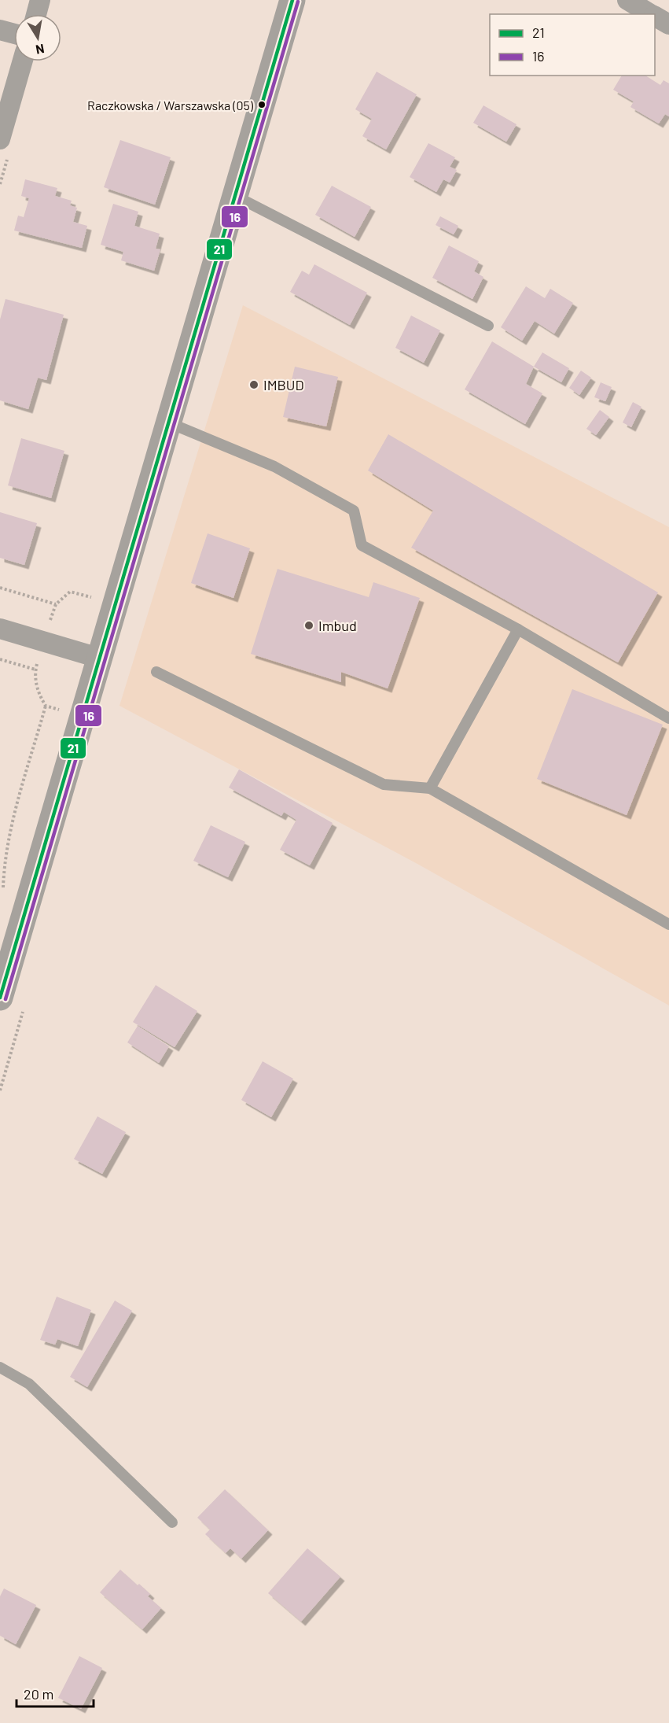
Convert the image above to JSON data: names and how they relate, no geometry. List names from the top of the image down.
{
  "places": ["Raczkowska / Warszawska (05)", "IMBUD", "Imbud"],
  "lines": ["transit line 21", "transit line 16"],
  "legend": ["21", "16"],
  "scale_bar": "20 m",
  "north": "bottom"
}
